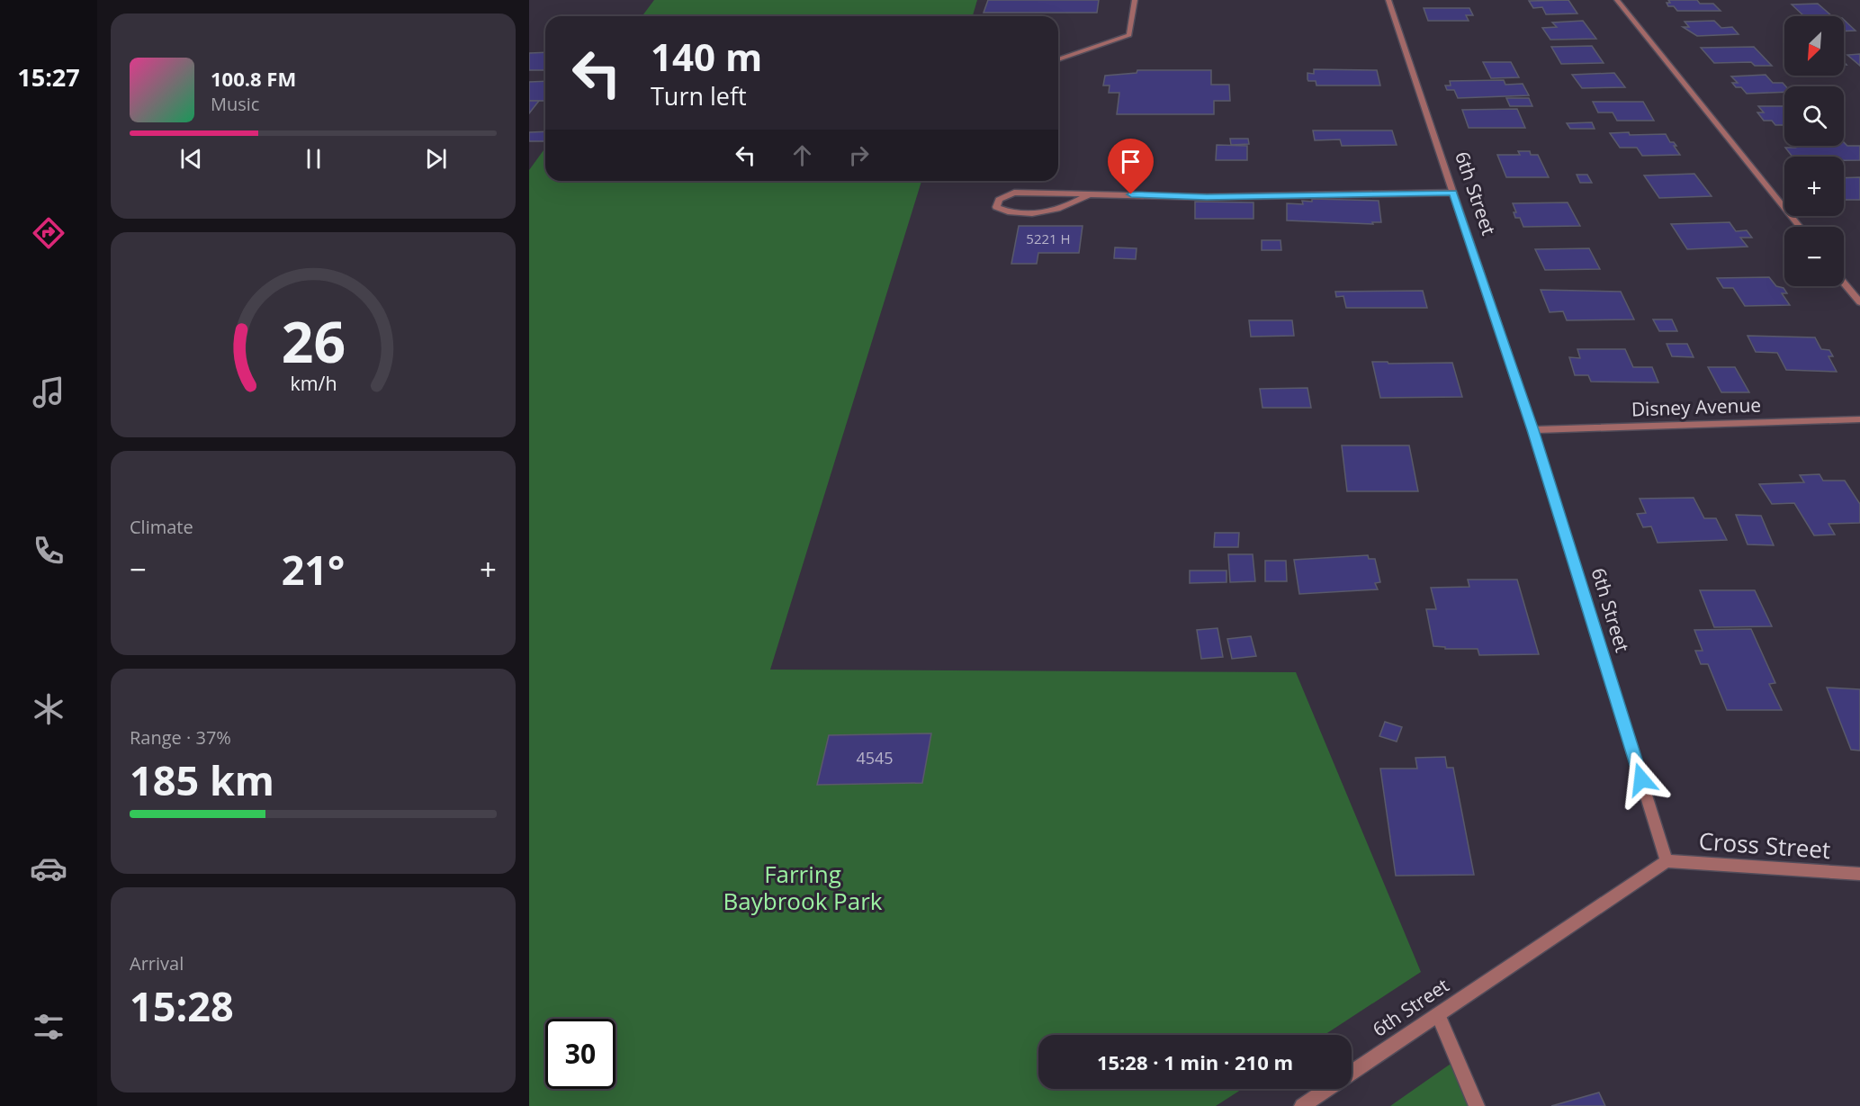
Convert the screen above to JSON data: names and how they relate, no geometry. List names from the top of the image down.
{
  "streets": {
    "street": ["6th Street", "Disney Avenue", "Cross Street"]
  },
  "crossings": [
    ["6th Street", "Disney Avenue"],
    ["6th Street", "Cross Street"]
  ],
  "parks": ["Farring Baybrook Park"],
  "house_numbers": ["5221 H", "4545"],
  "north": "bottom left",
  "page": {
    "tabs": "15:27",
    "map_buttons": ["+", "−"],
    "turn": ["140 m", "Turn left"],
    "song": ["100.8 FM", "Music"],
    "tile": [
      "Climate",
      ["Range · 37%", "185 km"],
      ["Arrival", "15:28"]
    ],
    "heat": ["−", "21°", "+"],
    "limit": "30",
    "trip": "15:28 · 1 min · 210 m",
    "gauge": ["26", "km/h"]
  }
}
